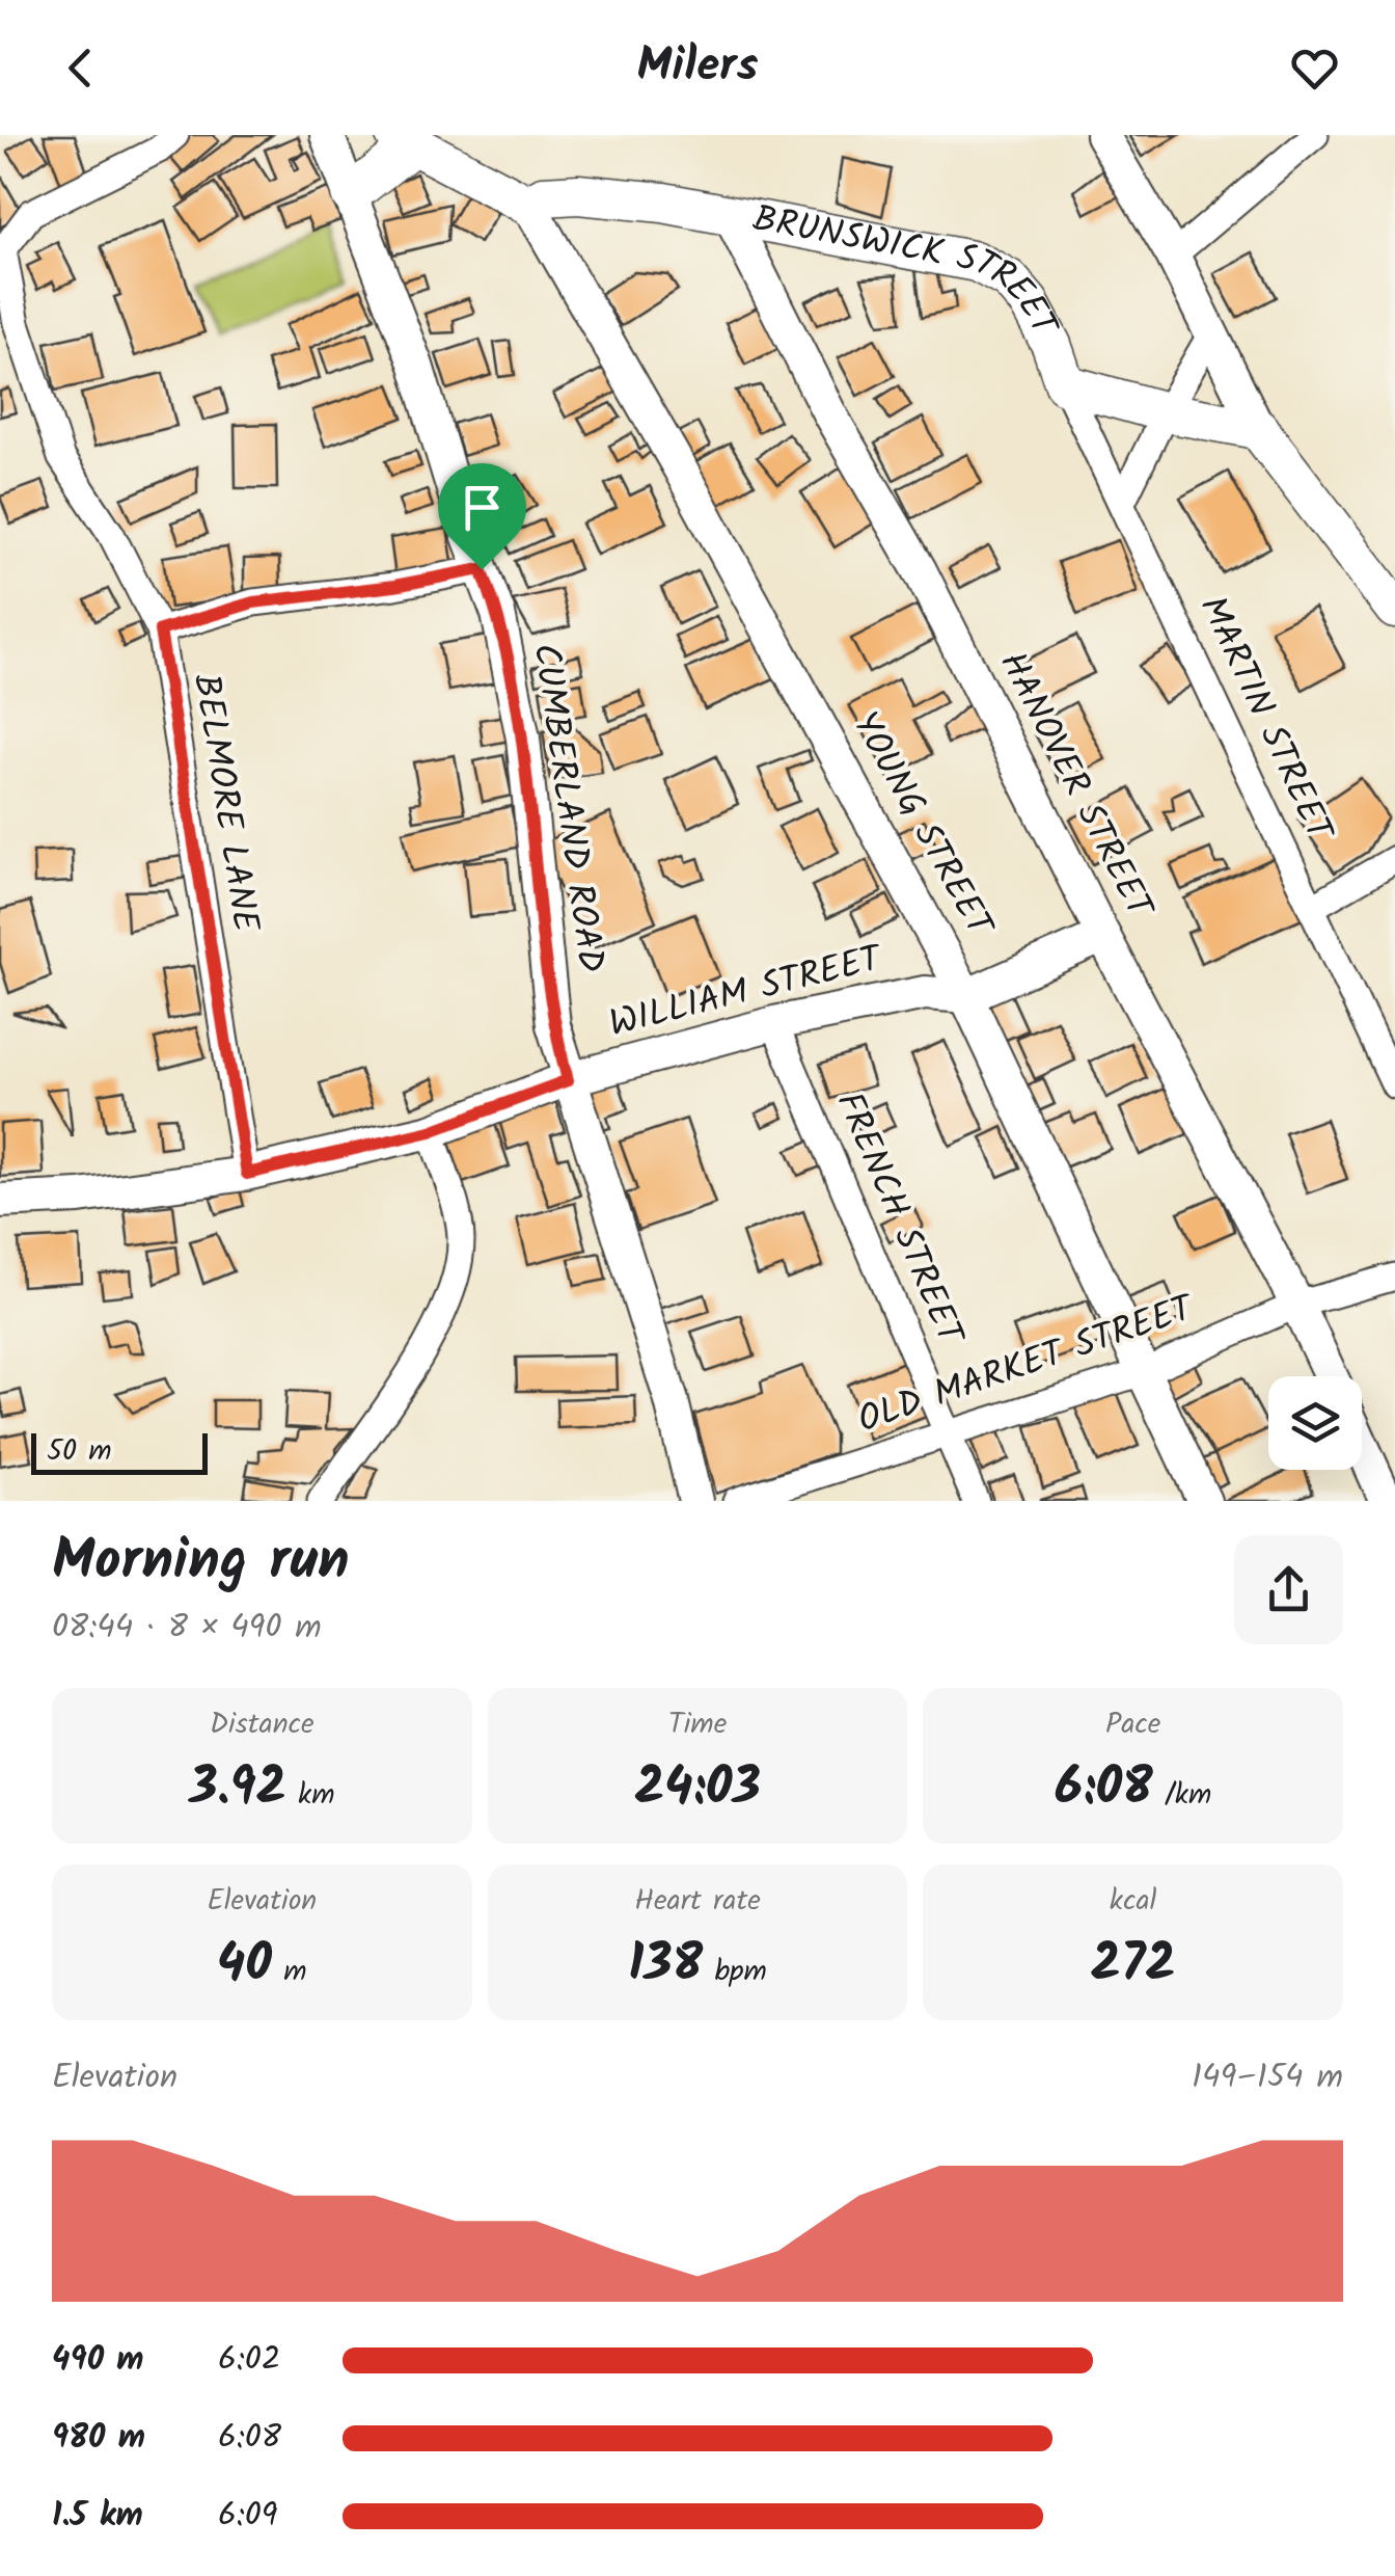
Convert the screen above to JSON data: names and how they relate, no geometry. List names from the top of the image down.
{
  "streets": {
    "main road": ["BRUNSWICK STREET"],
    "street": [
      "MARTIN STREET",
      "HANOVER STREET",
      "BELMORE LANE",
      "CUMBERLAND ROAD",
      "YOUNG STREET",
      "WILLIAM STREET",
      "FRENCH STREET",
      "OLD MARKET STREET"
    ]
  },
  "crossings": [
    ["BRUNSWICK STREET", "MARTIN STREET"],
    ["BRUNSWICK STREET", "HANOVER STREET"],
    ["BRUNSWICK STREET", "YOUNG STREET"],
    ["HANOVER STREET", "OLD MARKET STREET"],
    ["BELMORE LANE", "WILLIAM STREET"],
    ["CUMBERLAND ROAD", "WILLIAM STREET"],
    ["YOUNG STREET", "WILLIAM STREET"],
    ["YOUNG STREET", "OLD MARKET STREET"],
    ["WILLIAM STREET", "FRENCH STREET"],
    ["FRENCH STREET", "OLD MARKET STREET"]
  ],
  "scale_bar": "50 m",
  "page": {
    "header": "Milers",
    "scale": "50 m",
    "heading": ["Morning run", "08:44 · 8 × 490 m"],
    "stats": [
      ["Distance", "3.92 km"],
      ["Time", "24:03"],
      ["Pace", "6:08 /km"],
      ["Elevation", "40 m"],
      ["Heart rate", "138 bpm"],
      ["kcal", "272"]
    ],
    "chart": ["Elevation", "149–154 m"],
    "list": [
      {
        "name": "490 m",
        "note": "6:02"
      },
      {
        "name": "980 m",
        "note": "6:08"
      },
      {
        "name": "1.5 km",
        "note": "6:09"
      }
    ]
  }
}
